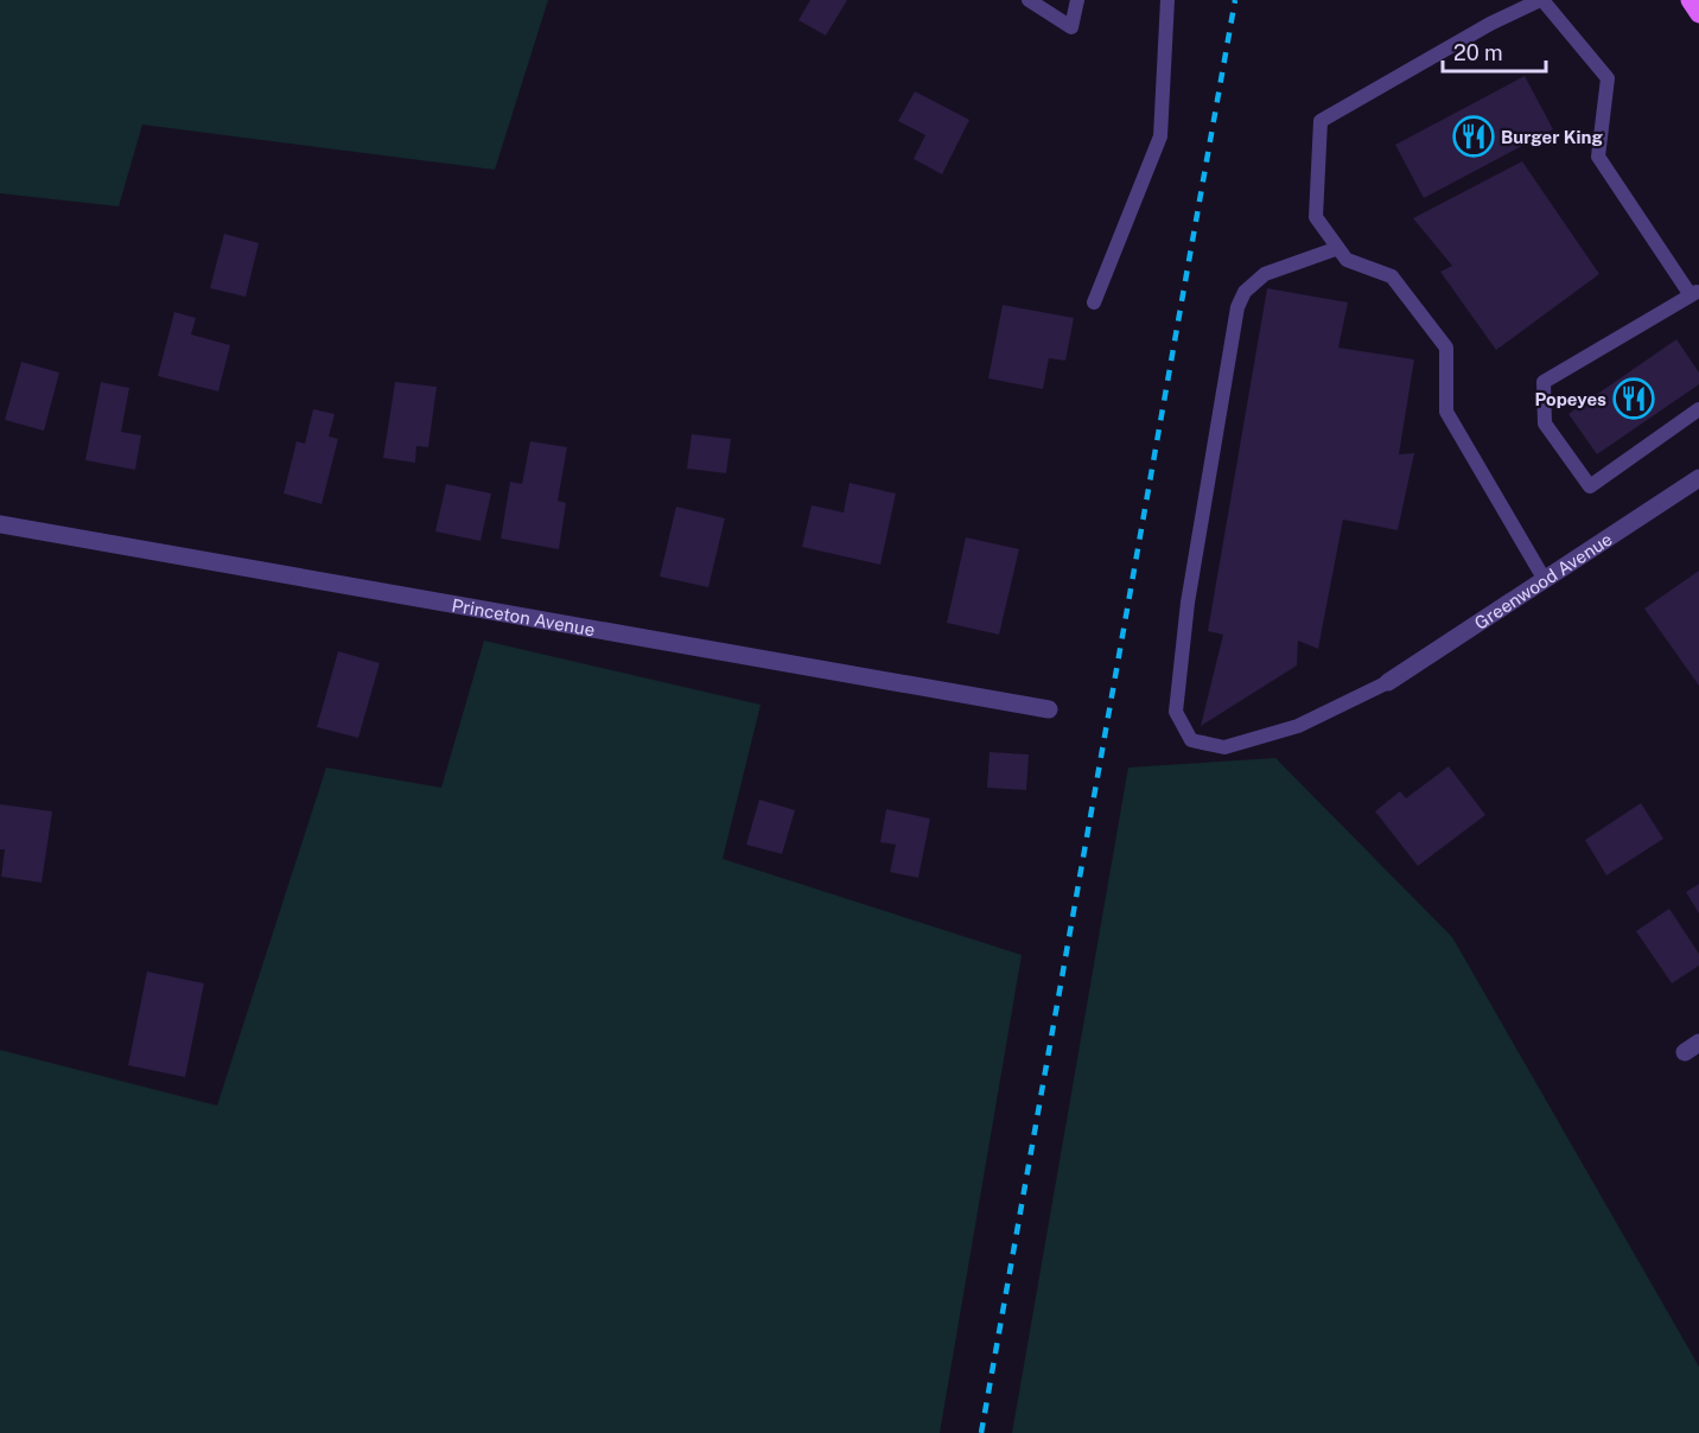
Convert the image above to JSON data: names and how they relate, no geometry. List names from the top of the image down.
{
  "streets": {
    "street": ["Greenwood Avenue", "Princeton Avenue"]
  },
  "places": {
    "restaurant": ["Burger King", "Popeyes"]
  },
  "scale_bar": "20 m"
}
